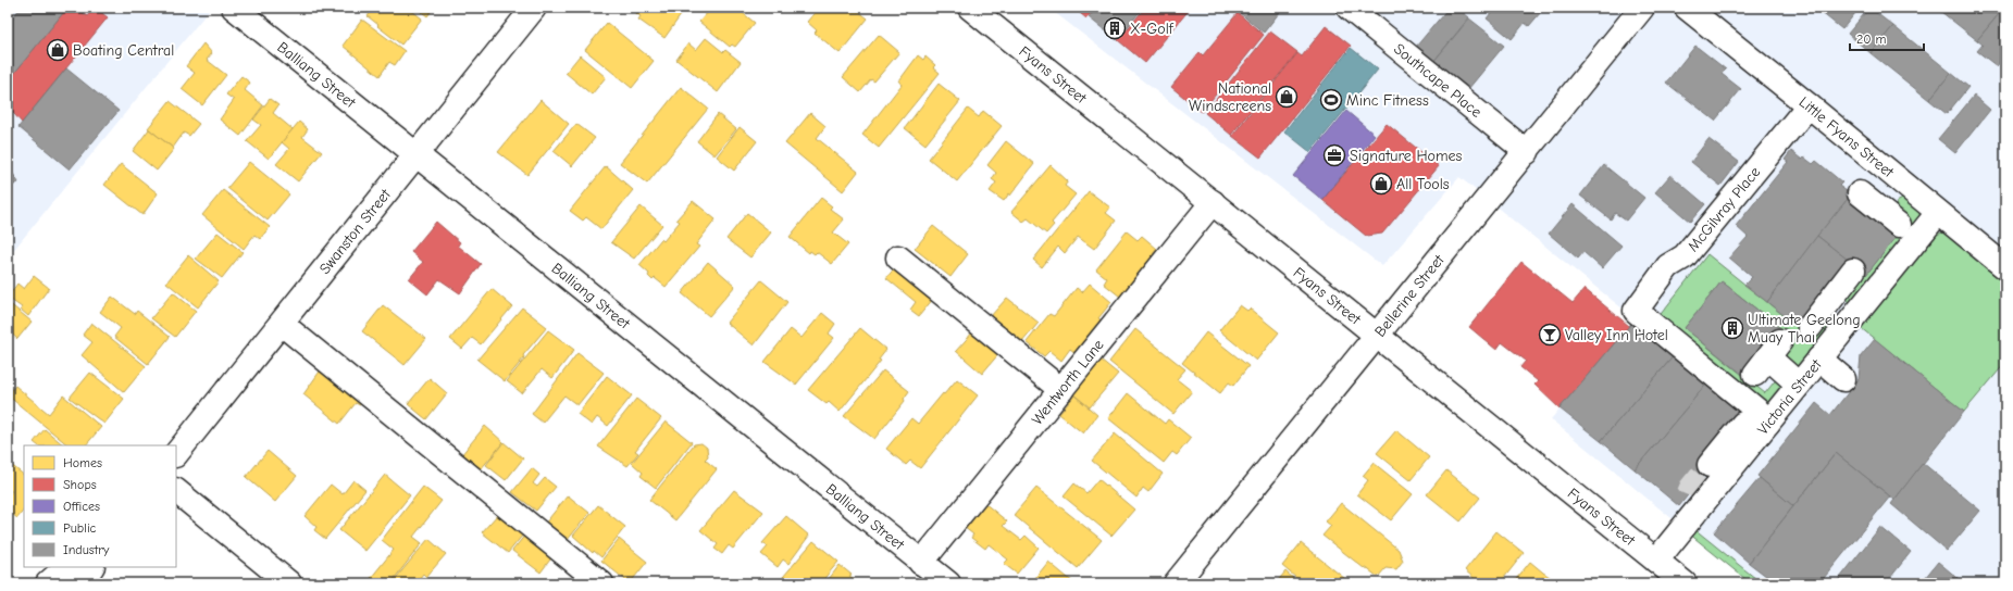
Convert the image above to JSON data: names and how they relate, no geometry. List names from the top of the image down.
{
  "streets": {
    "street": [
      "Fyans Street",
      "Balliang Street",
      "Southcape Place",
      "Little Fyans Street",
      "McGilvray Place",
      "Swanston Street",
      "Bellerine Street",
      "Wentworth Lane",
      "Victoria Street"
    ]
  },
  "crossings": [
    ["Fyans Street", "Bellerine Street"],
    ["Fyans Street", "Wentworth Lane"],
    ["Fyans Street", "Victoria Street"],
    ["Balliang Street", "Swanston Street"],
    ["Balliang Street", "Wentworth Lane"],
    ["Southcape Place", "Bellerine Street"],
    ["Little Fyans Street", "McGilvray Place"],
    ["Little Fyans Street", "Victoria Street"],
    ["McGilvray Place", "Victoria Street"]
  ],
  "places": {
    "building": ["X-Golf", "Ultimate Geelong Muay Thai"],
    "shop": ["Boating Central", "National Windscreens", "All Tools"],
    "sports": ["Minc Fitness"],
    "office": ["Signature Homes"],
    "bar": ["Valley Inn Hotel"]
  },
  "legend": [
    "Homes",
    "Shops",
    "Offices",
    "Public",
    "Industry"
  ],
  "scale_bar": "20 m"
}
